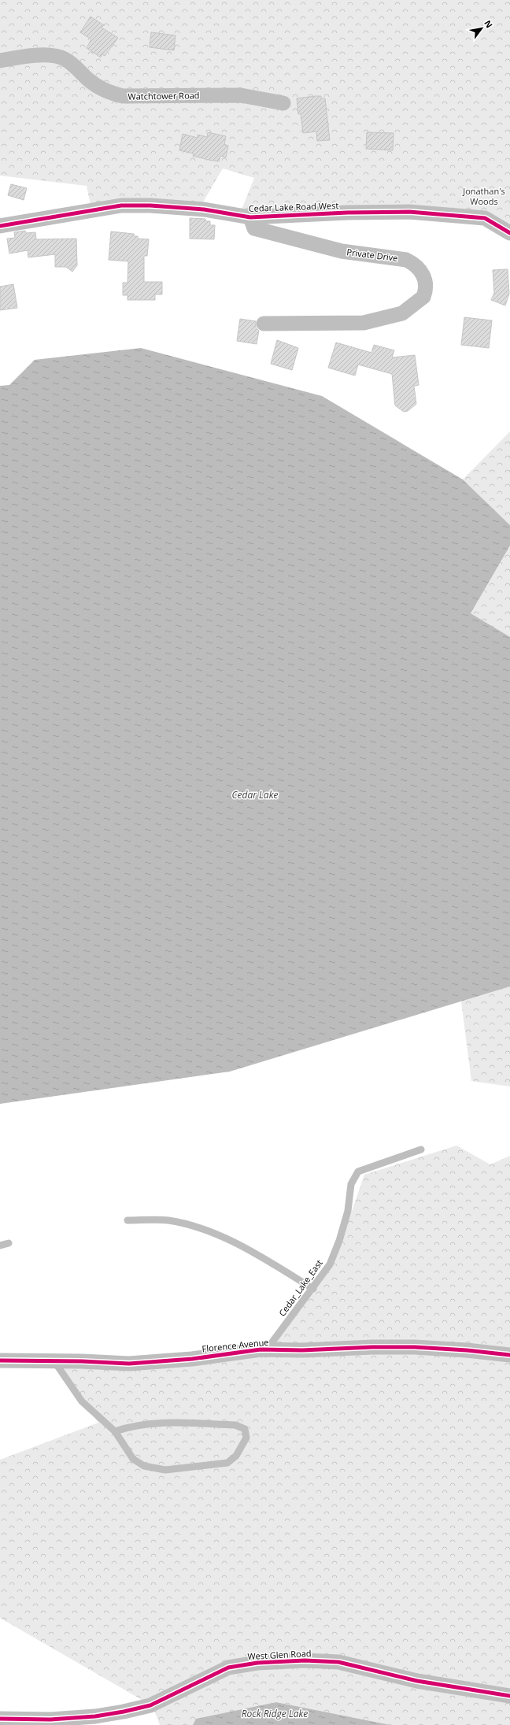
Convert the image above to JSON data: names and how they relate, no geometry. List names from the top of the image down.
{
  "streets": {
    "street": [
      "Watchtower Road",
      "Cedar Lake Road West",
      "Private Drive",
      "Florence Avenue",
      "West Glen Road"
    ],
    "lane": ["Cedar_Lake_East"]
  },
  "crossings": [
    ["Cedar Lake Road West", "Private Drive"],
    ["Cedar_Lake_East", "Florence Avenue"]
  ],
  "water": ["Cedar Lake", "Rock Ridge Lake"],
  "parks": ["Jonathan's Woods"],
  "north": "top right"
}
